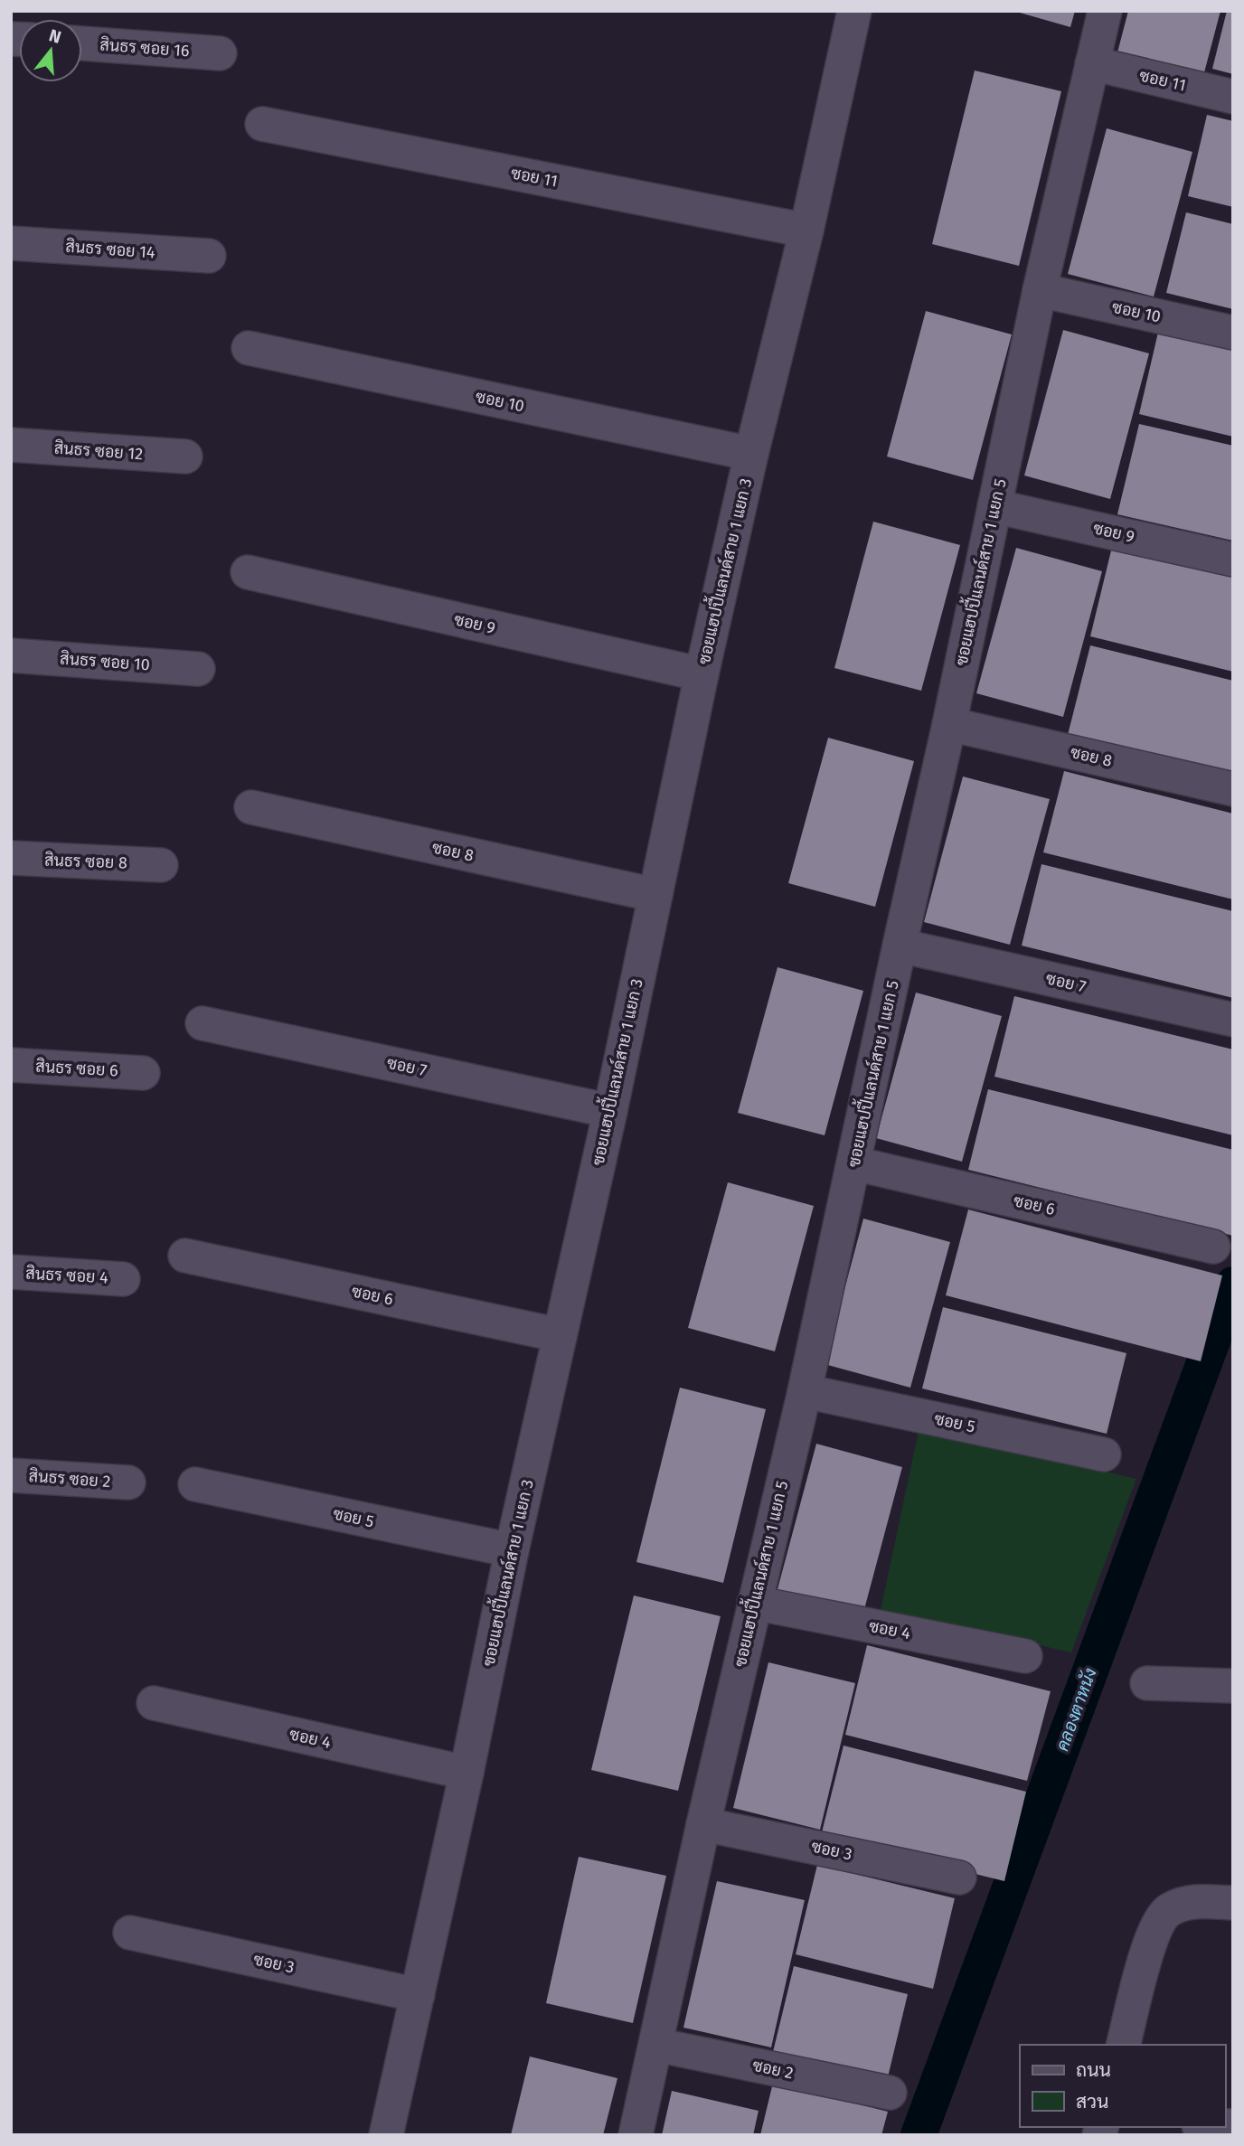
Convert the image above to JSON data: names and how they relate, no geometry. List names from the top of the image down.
{
  "streets": {
    "street": [
      "สินธร ซอย 16",
      "ซอย 11",
      "สินธร ซอย 14",
      "ซอย 10",
      "สินธร ซอย 12",
      "ซอย 9",
      "ซอยแฮปปี้แลนด์สาย 1 แยก 3",
      "ซอยแฮปปี้แลนด์สาย 1 แยก 5",
      "สินธร ซอย 10",
      "ซอย 8",
      "สินธร ซอย 8",
      "ซอย 7",
      "สินธร ซอย 6",
      "ซอย 6",
      "สินธร ซอย 4",
      "ซอย 5",
      "สินธร ซอย 2",
      "ซอย 4",
      "ซอย 3",
      "ซอย 2"
    ]
  },
  "crossings": [
    ["ซอย 11", "ซอยแฮปปี้แลนด์สาย 1 แยก 3"],
    ["ซอย 11", "ซอยแฮปปี้แลนด์สาย 1 แยก 5"],
    ["ซอย 10", "ซอยแฮปปี้แลนด์สาย 1 แยก 3"],
    ["ซอย 10", "ซอยแฮปปี้แลนด์สาย 1 แยก 5"],
    ["ซอย 9", "ซอยแฮปปี้แลนด์สาย 1 แยก 3"],
    ["ซอย 9", "ซอยแฮปปี้แลนด์สาย 1 แยก 5"],
    ["ซอยแฮปปี้แลนด์สาย 1 แยก 3", "ซอย 8"],
    ["ซอยแฮปปี้แลนด์สาย 1 แยก 3", "ซอย 7"],
    ["ซอยแฮปปี้แลนด์สาย 1 แยก 3", "ซอย 6"],
    ["ซอยแฮปปี้แลนด์สาย 1 แยก 3", "ซอย 5"],
    ["ซอยแฮปปี้แลนด์สาย 1 แยก 3", "ซอย 4"],
    ["ซอยแฮปปี้แลนด์สาย 1 แยก 3", "ซอย 3"],
    ["ซอยแฮปปี้แลนด์สาย 1 แยก 5", "ซอย 8"],
    ["ซอยแฮปปี้แลนด์สาย 1 แยก 5", "ซอย 7"],
    ["ซอยแฮปปี้แลนด์สาย 1 แยก 5", "ซอย 6"],
    ["ซอยแฮปปี้แลนด์สาย 1 แยก 5", "ซอย 5"],
    ["ซอยแฮปปี้แลนด์สาย 1 แยก 5", "ซอย 4"],
    ["ซอยแฮปปี้แลนด์สาย 1 แยก 5", "ซอย 3"],
    ["ซอยแฮปปี้แลนด์สาย 1 แยก 5", "ซอย 2"]
  ],
  "water": ["คลองตาหนัง"],
  "legend": ["ถนน", "สวน"],
  "north": "top"
}
